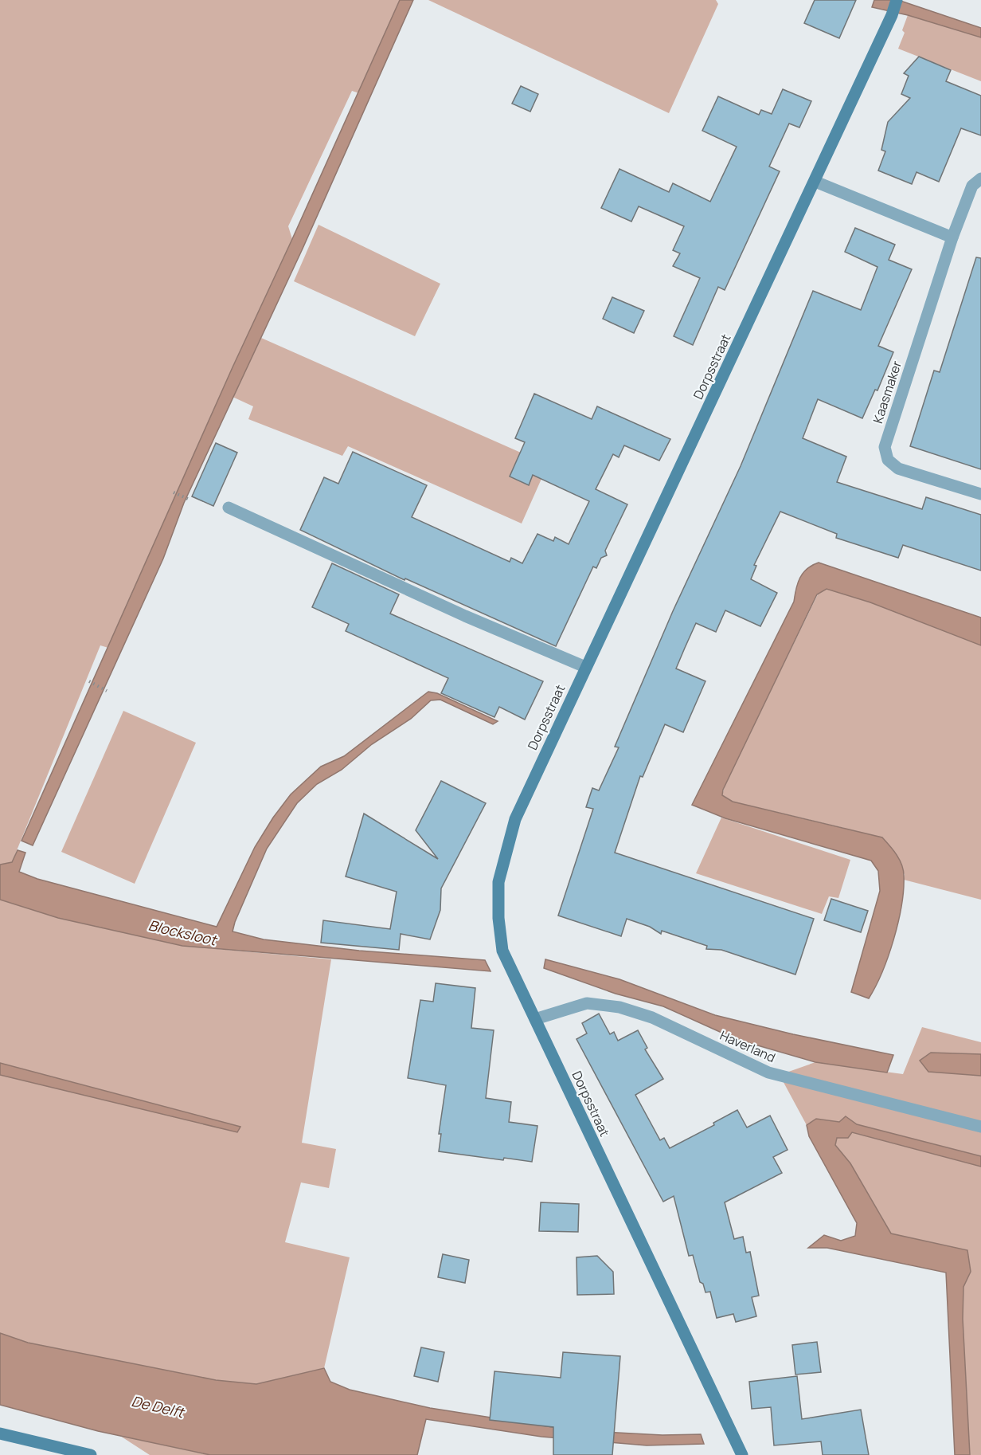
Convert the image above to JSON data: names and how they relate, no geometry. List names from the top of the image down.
{
  "streets": {
    "street": ["Dorpsstraat", "Kaasmaker", "Haverland"]
  },
  "crossings": [
    ["Dorpsstraat", "Haverland"]
  ],
  "water": ["Blocksloot", "De Delft"]
}
